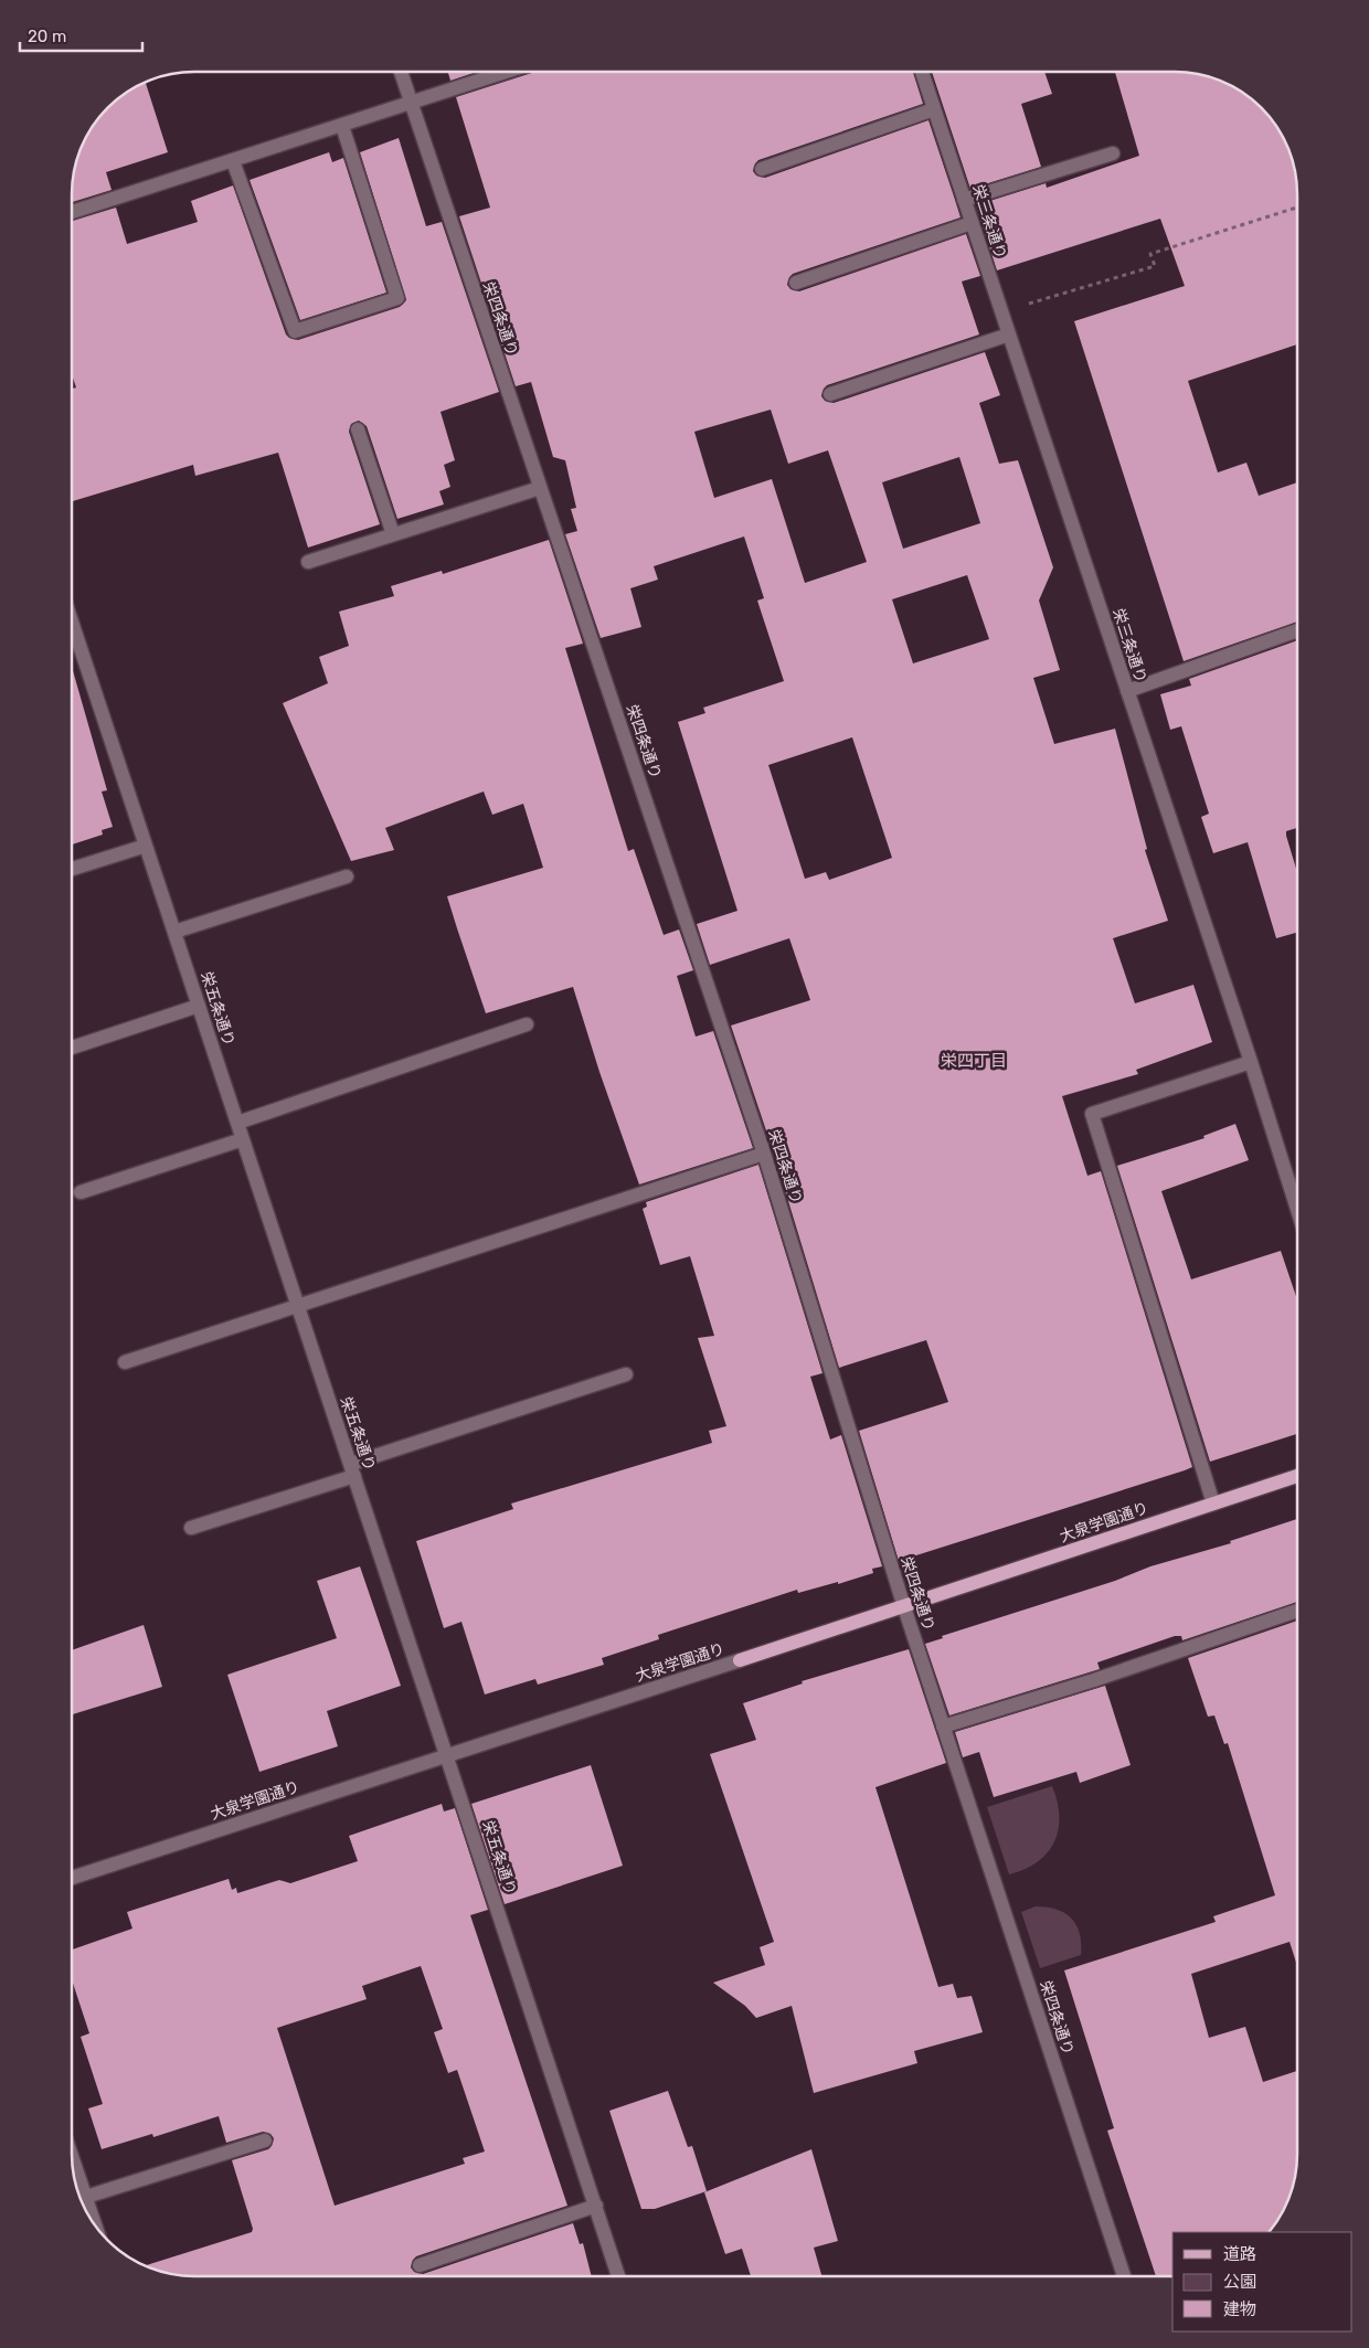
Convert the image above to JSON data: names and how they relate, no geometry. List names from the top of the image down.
{
  "streets": {
    "main road": ["大泉学園通り"],
    "street": ["栄三条通り", "栄四条通り", "栄五条通り"]
  },
  "crossings": [
    ["栄四条通り", "大泉学園通り"],
    ["栄五条通り", "大泉学園通り"]
  ],
  "districts": ["栄四丁目"],
  "legend": ["道路", "公園", "建物"],
  "scale_bar": "20 m"
}
